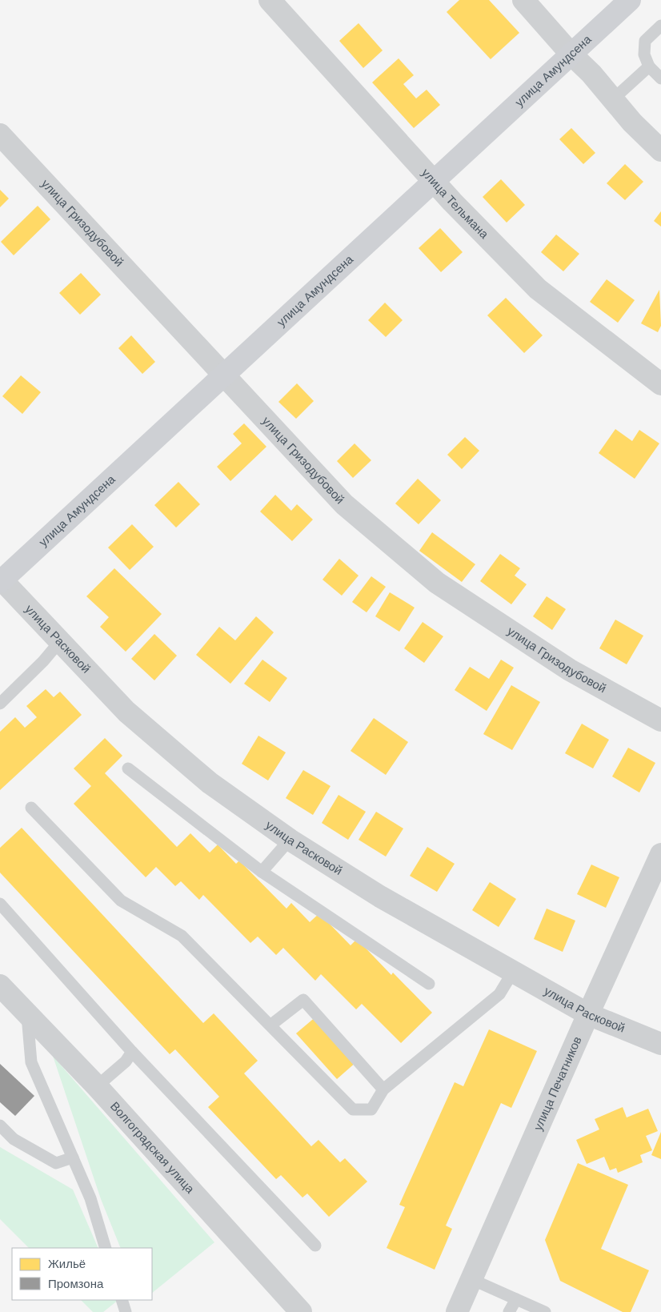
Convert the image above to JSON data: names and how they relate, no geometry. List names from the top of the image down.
{
  "streets": {
    "main road": ["улица Амундсена"],
    "street": [
      "улица Тельмана",
      "улица Гризодубовой",
      "улица Расковой",
      "улица Печатников",
      "Волгоградская улица"
    ]
  },
  "crossings": [
    ["улица Амундсена", "улица Тельмана"],
    ["улица Амундсена", "улица Гризодубовой"],
    ["улица Амундсена", "улица Расковой"],
    ["улица Расковой", "улица Печатников"]
  ],
  "legend": ["Жильё", "Промзона"]
}
